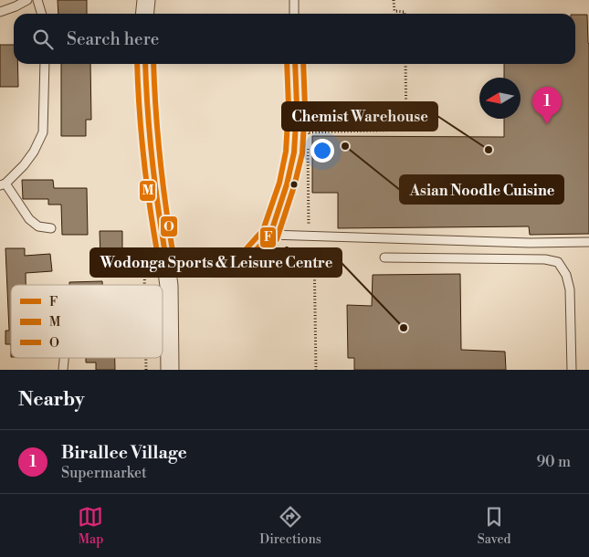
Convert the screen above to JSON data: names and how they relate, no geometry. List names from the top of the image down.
{
  "places": ["Asian Noodle Cuisine", "Chemist Warehouse", "Wodonga Sports & Leisure Centre"],
  "lines": ["transit line F", "transit line M", "transit line O"],
  "legend": ["F", "M", "O"],
  "north": "left",
  "page": {
    "search": "Search here",
    "pins": "1",
    "heading": "Nearby",
    "list": [
      {
        "mark": "1",
        "name": "Birallee Village",
        "note": "Supermarket",
        "value": "90 m"
      }
    ],
    "nav": ["Map", "Directions", "Saved"]
  }
}
